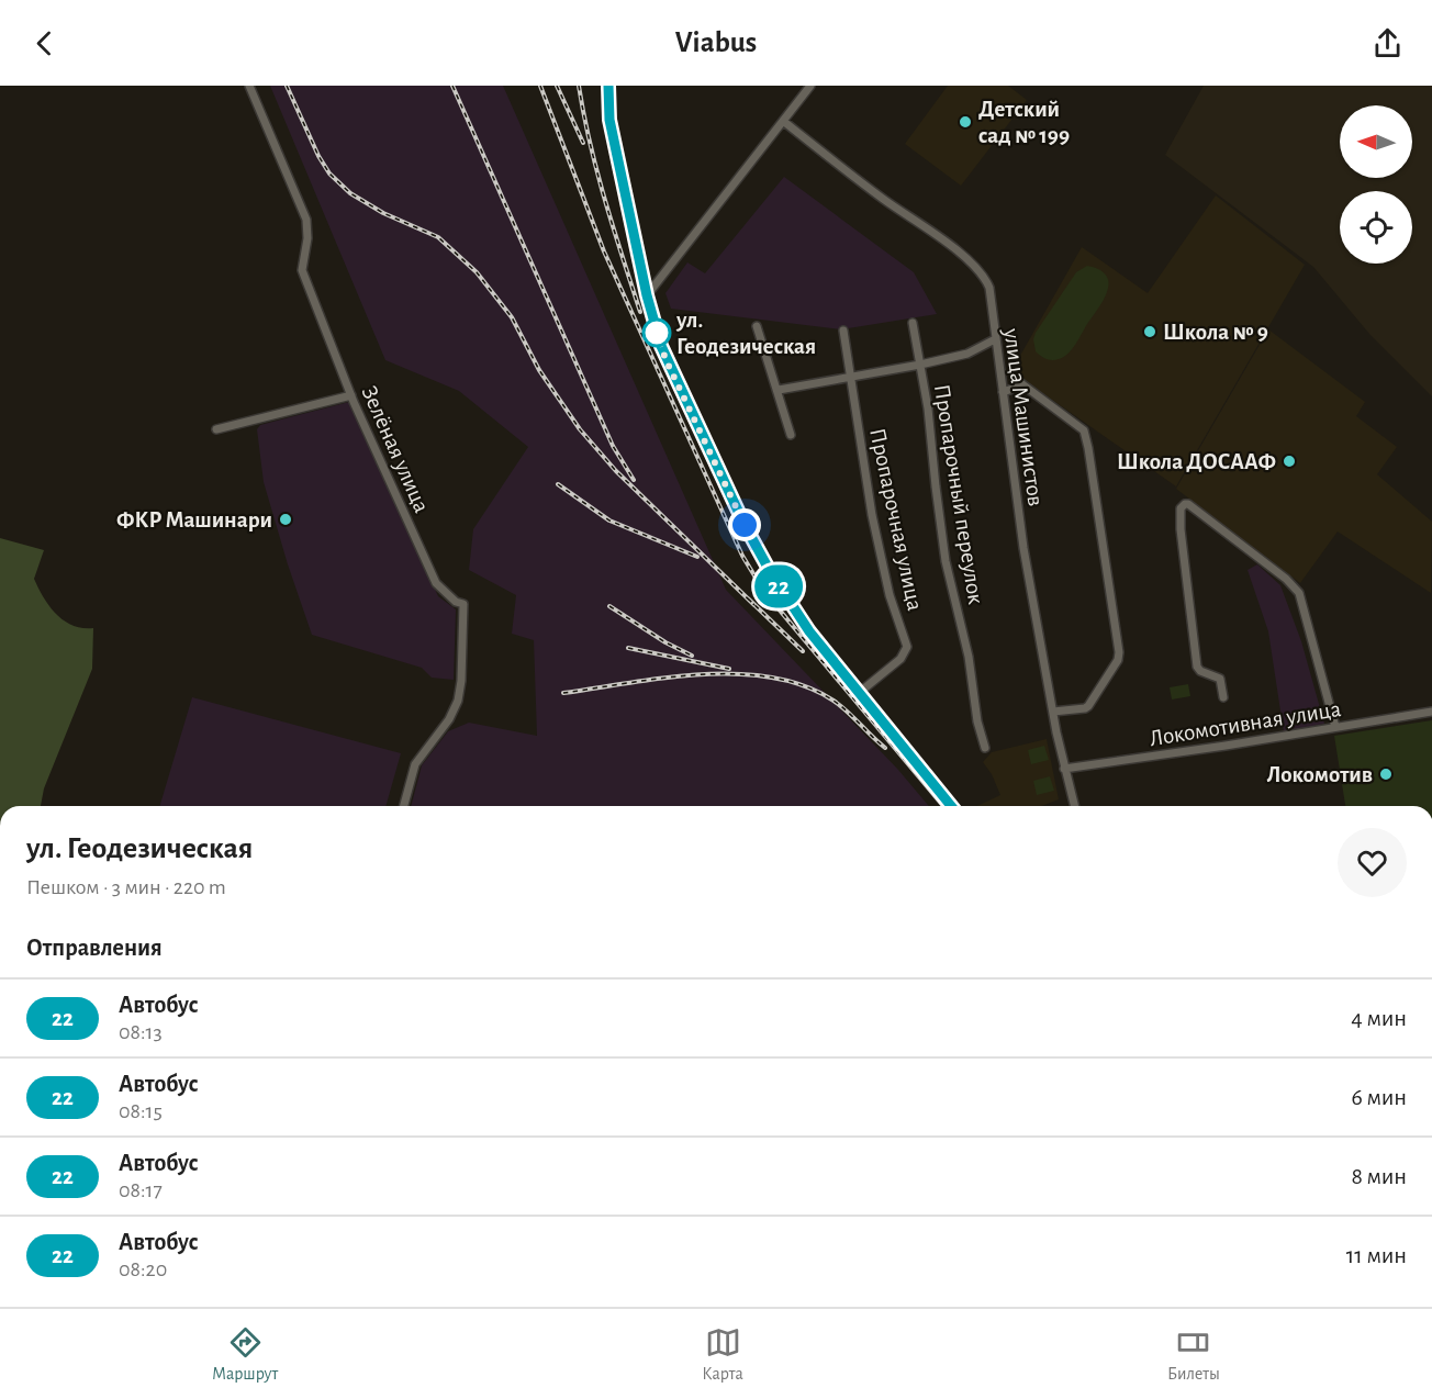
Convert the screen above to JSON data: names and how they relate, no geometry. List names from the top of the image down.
{
  "streets": {
    "street": [
      "улица Машинистов",
      "Зелёная улица",
      "Пропарочный переулок",
      "Пропарочная улица",
      "Локомотивная улица"
    ]
  },
  "crossings": [
    ["улица Машинистов", "Локомотивная улица"]
  ],
  "places": [
    "Детский сад № 199",
    "Школа № 9",
    "ул. Геодезическая",
    "Школа ДОСААФ",
    "ФКР Машинари",
    "Локомотив"
  ],
  "lines": ["bus line 22"],
  "north": "left",
  "page": {
    "header": "Viabus",
    "on_map": "22",
    "heading": [
      ["ул. Геодезическая", "Пешком · 3 мин · 220 m"],
      "Отправления"
    ],
    "list": [
      {
        "mark": "22",
        "name": "Автобус",
        "note": "08:13",
        "value": "4 мин"
      },
      {
        "mark": "22",
        "name": "Автобус",
        "note": "08:15",
        "value": "6 мин"
      },
      {
        "mark": "22",
        "name": "Автобус",
        "note": "08:17",
        "value": "8 мин"
      },
      {
        "mark": "22",
        "name": "Автобус",
        "note": "08:20",
        "value": "11 мин"
      }
    ],
    "tabs": ["Маршрут", "Карта", "Билеты"]
  }
}
